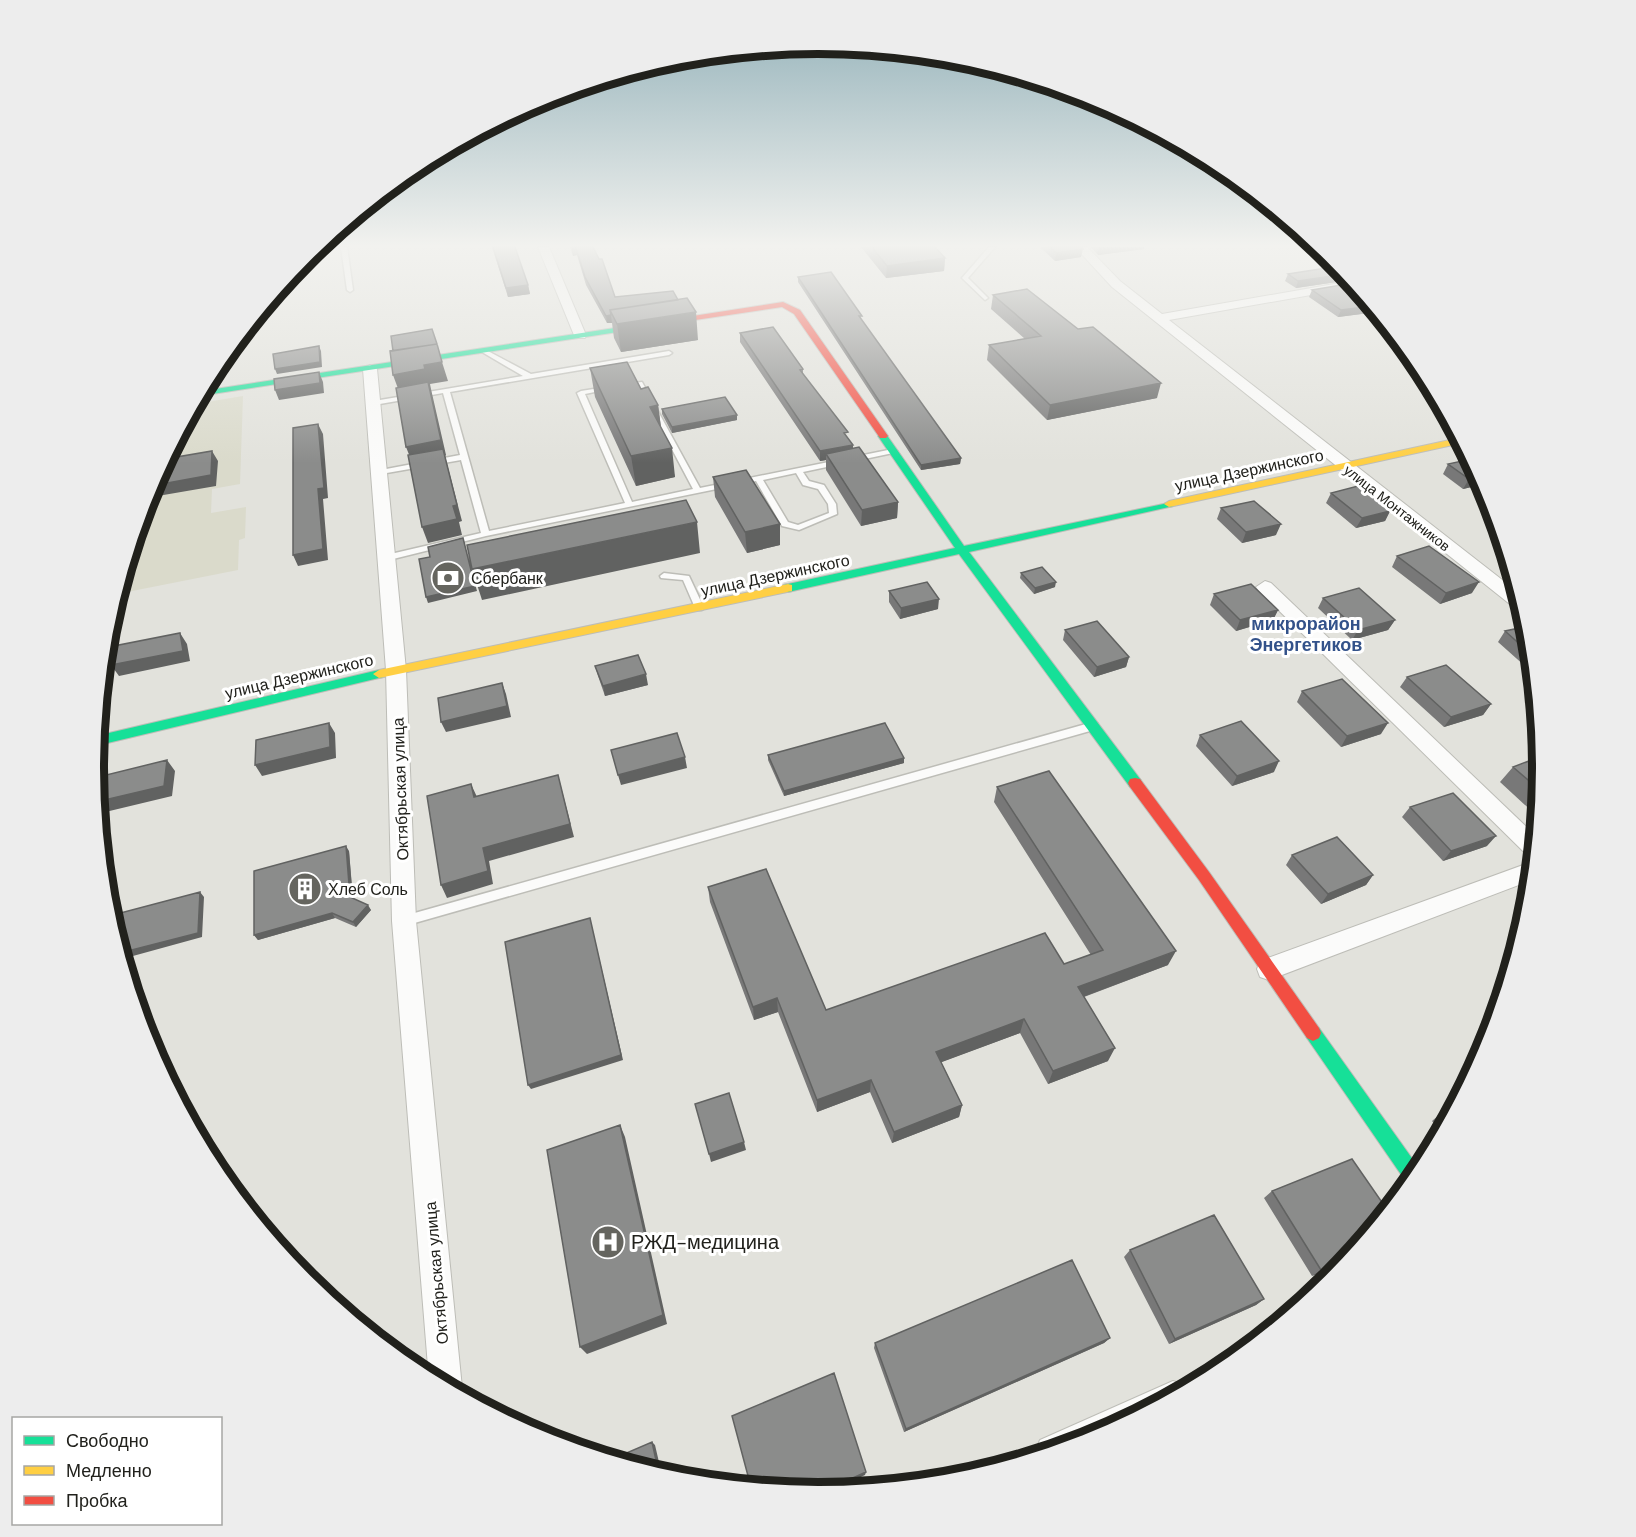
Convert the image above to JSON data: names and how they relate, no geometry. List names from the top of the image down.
{
  "streets": {
    "street": ["улица Дзержинского", "улица Монтажников", "Октябрьская улица"]
  },
  "crossings": [
    ["улица Дзержинского", "улица Монтажников"],
    ["улица Дзержинского", "Октябрьская улица"]
  ],
  "districts": ["микрорайон Энергетиков"],
  "places": {
    "bank": ["Сбербанк"],
    "building": ["Хлеб Соль"],
    "hospital": ["РЖД-медицина"]
  },
  "legend": ["Свободно", "Медленно", "Пробка"]
}
